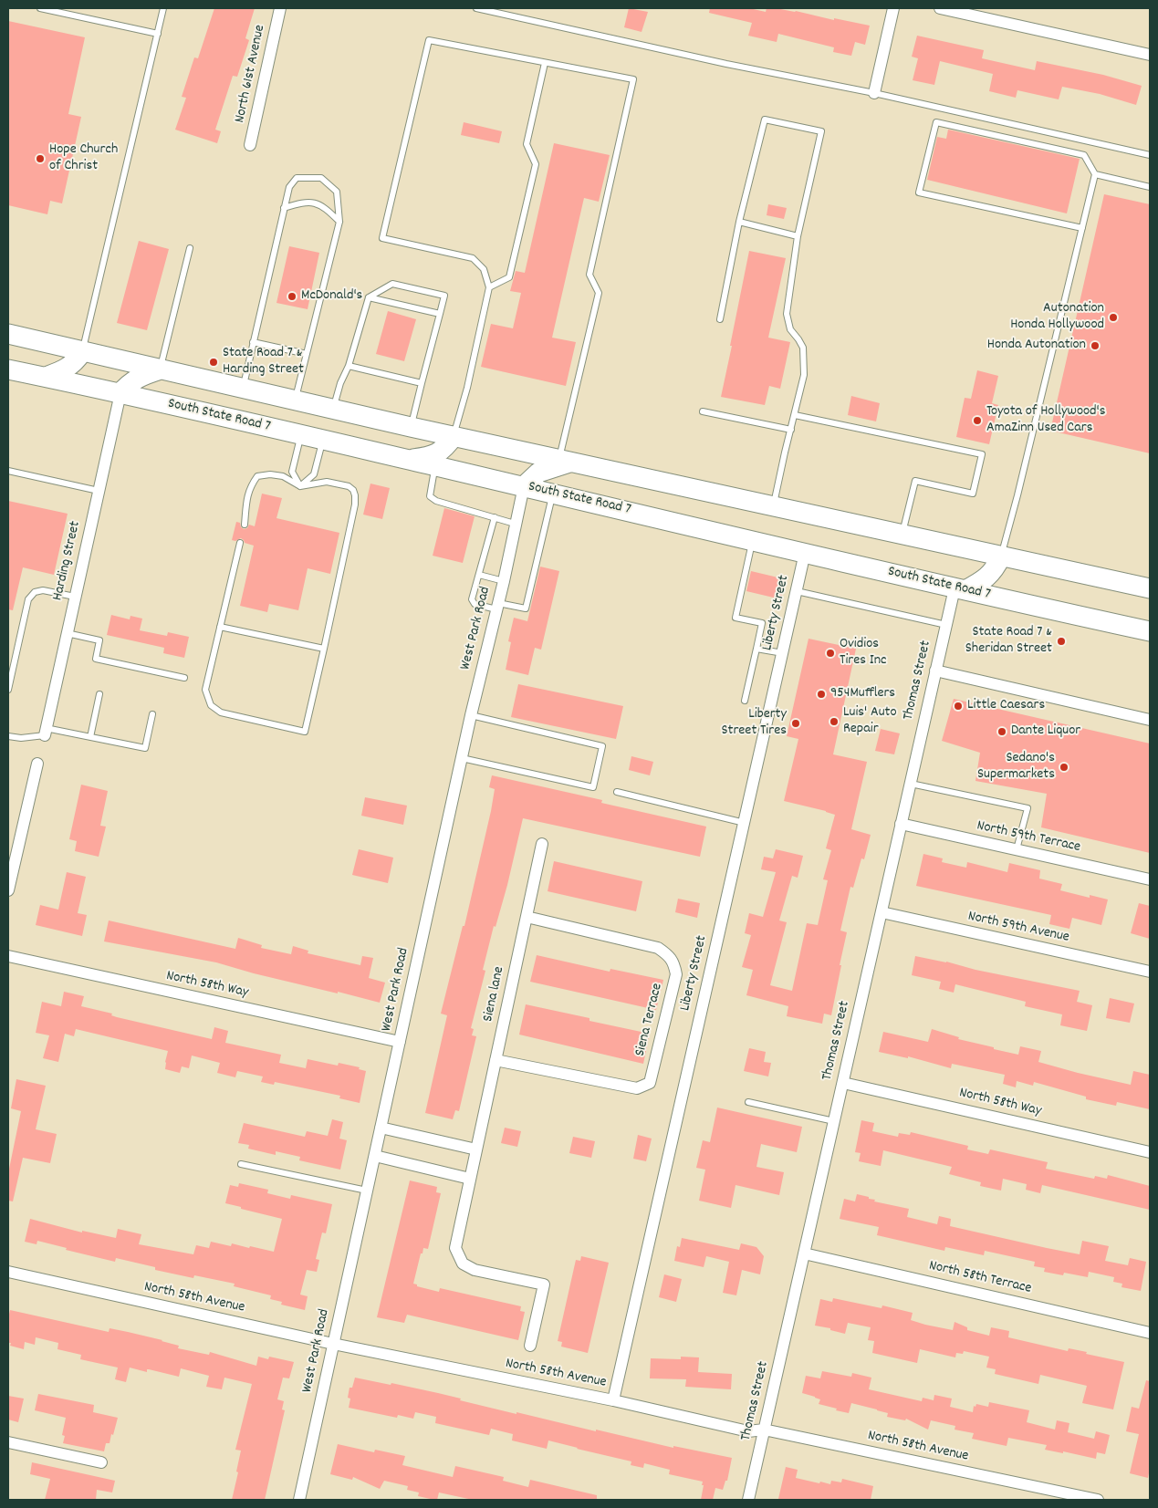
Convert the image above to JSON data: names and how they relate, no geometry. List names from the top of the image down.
{
  "streets": {
    "main road": ["South State Road 7"],
    "street": [
      "North 61st Avenue",
      "Harding Street",
      "Liberty Street",
      "West Park Road",
      "Thomas Street",
      "North 59th Terrace",
      "North 59th Avenue",
      "North 58th Way",
      "Siena lane",
      "Siena Terrace",
      "North 58th Terrace",
      "North 58th Avenue"
    ]
  },
  "crossings": [
    ["South State Road 7", "Harding Street"],
    ["South State Road 7", "Liberty Street"],
    ["South State Road 7", "West Park Road"],
    ["South State Road 7", "Thomas Street"],
    ["Liberty Street", "North 58th Avenue"],
    ["West Park Road", "North 58th Way"],
    ["West Park Road", "North 58th Avenue"],
    ["Thomas Street", "North 59th Terrace"],
    ["Thomas Street", "North 59th Avenue"],
    ["Thomas Street", "North 58th Way"],
    ["Thomas Street", "North 58th Terrace"],
    ["Thomas Street", "North 58th Avenue"],
    ["Siena lane", "Siena Terrace"]
  ],
  "places": [
    "Hope Church of Christ",
    "McDonald's",
    "Autonation Honda Hollywood",
    "Honda Autonation",
    "State Road 7 & Harding Street",
    "Toyota of Hollywood's AmaZinn Used Cars",
    "State Road 7 & Sheridan Street",
    "Ovidios Tires Inc",
    "954Mufflers",
    "Little Caesars",
    "Luis' Auto Repair",
    "Liberty Street Tires",
    "Dante Liquor",
    "Sedano's Supermarkets"
  ]
}
